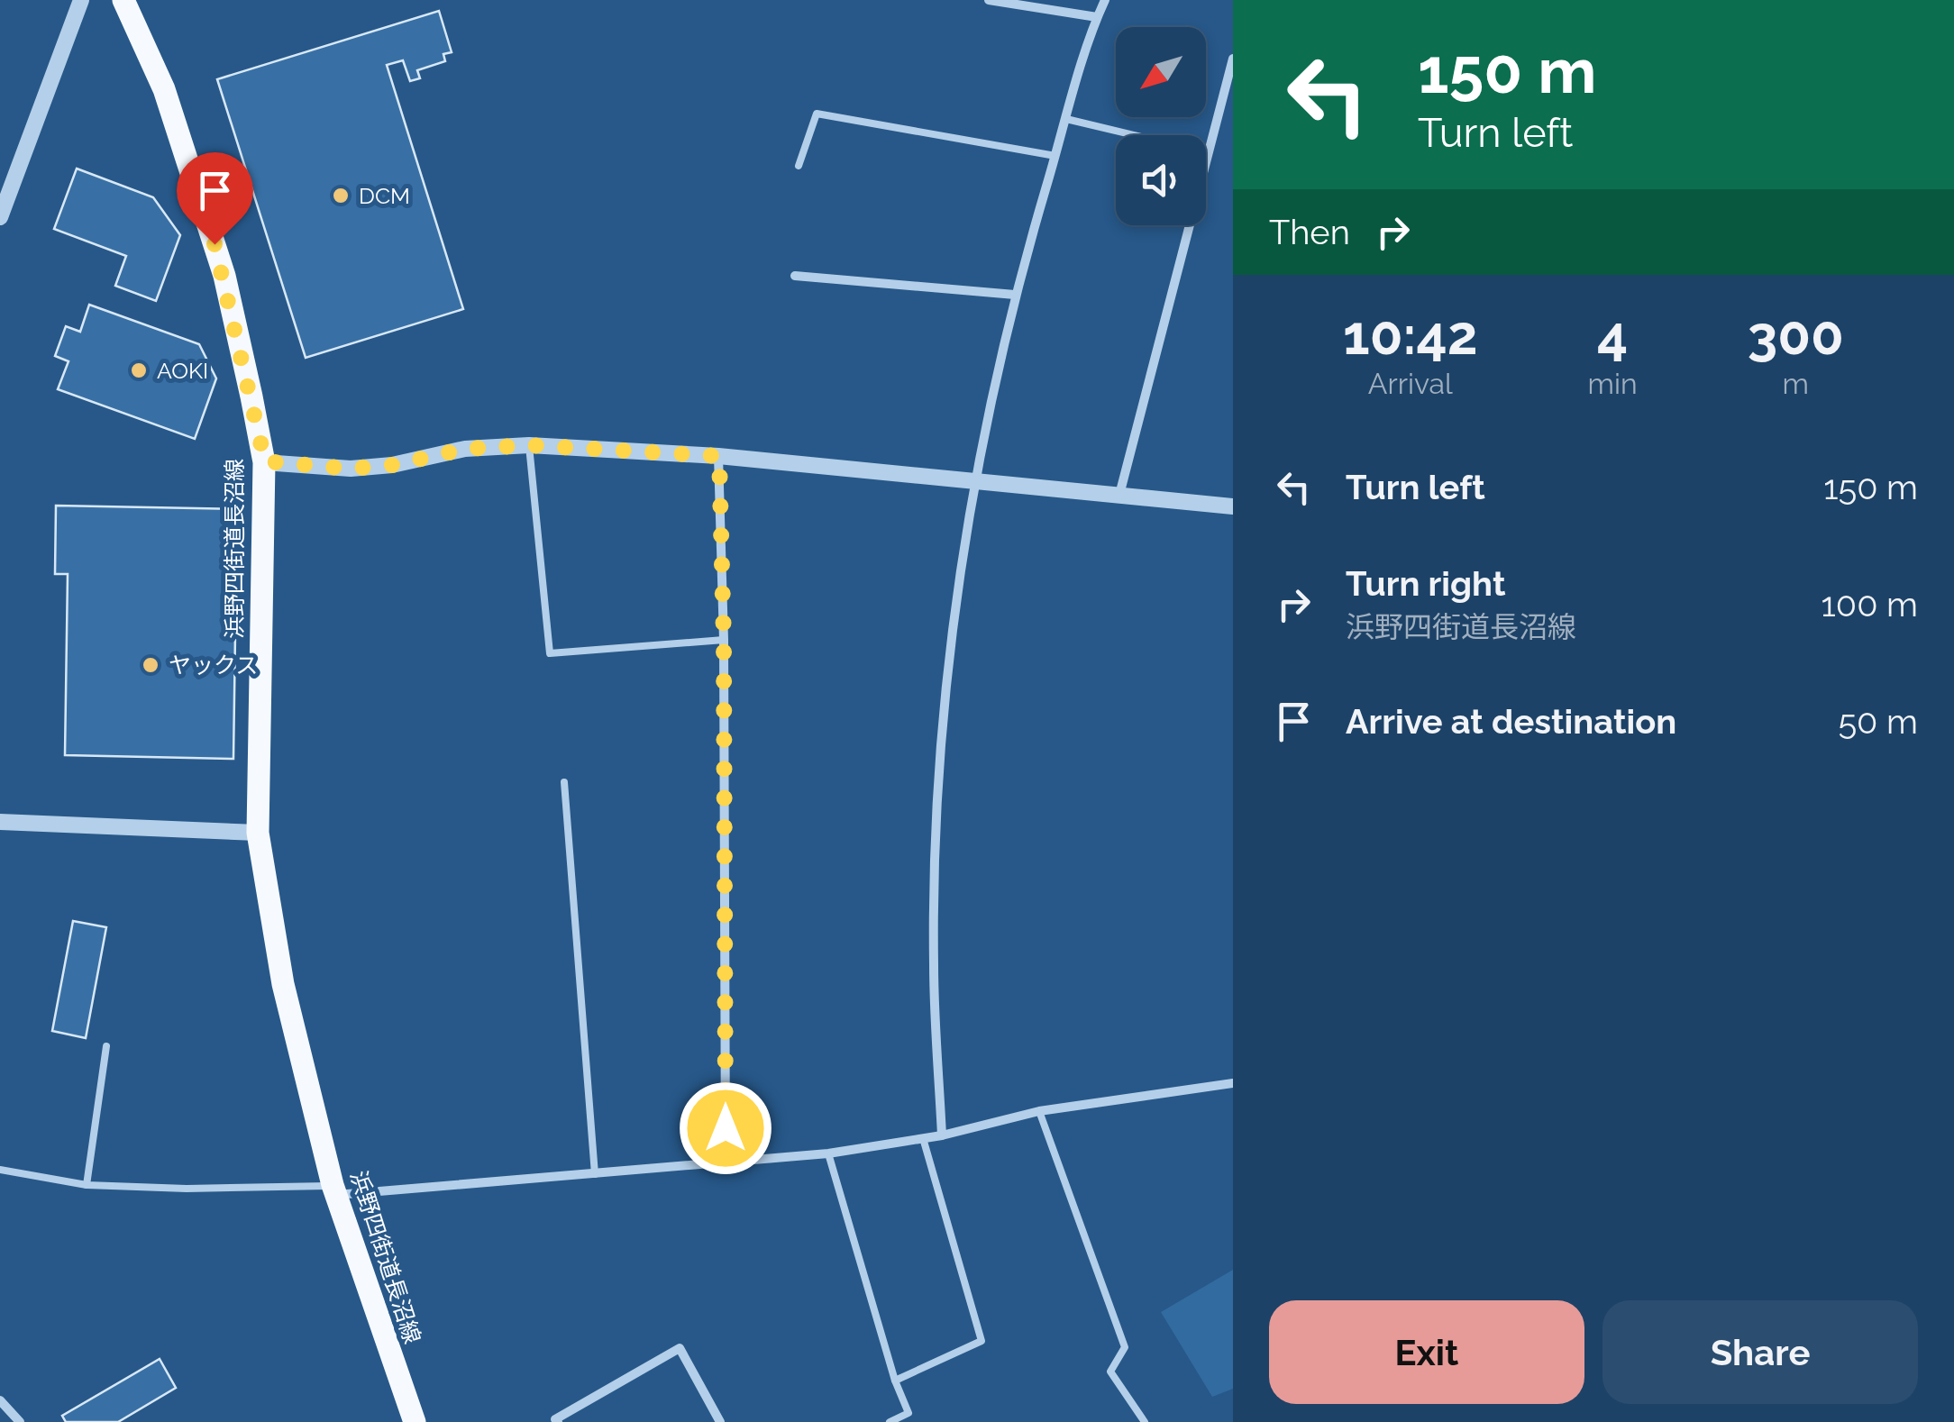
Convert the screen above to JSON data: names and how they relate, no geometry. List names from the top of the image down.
{
  "streets": {
    "main road": ["浜野四街道長沼線"]
  },
  "places": ["DCM", "AOKI", "ヤックス"],
  "north": "bottom left",
  "page": {
    "turn": ["150 m", "Turn left"],
    "then": "Then",
    "eta": [
      "10:42",
      "Arrival",
      "4",
      "min",
      "300",
      "m"
    ],
    "list": [
      {
        "name": "Turn left",
        "value": "150 m"
      },
      {
        "name": "Turn right",
        "note": "浜野四街道長沼線",
        "value": "100 m"
      },
      {
        "name": "Arrive at destination",
        "value": "50 m"
      }
    ],
    "buttons": ["Exit", "Share"]
  }
}
